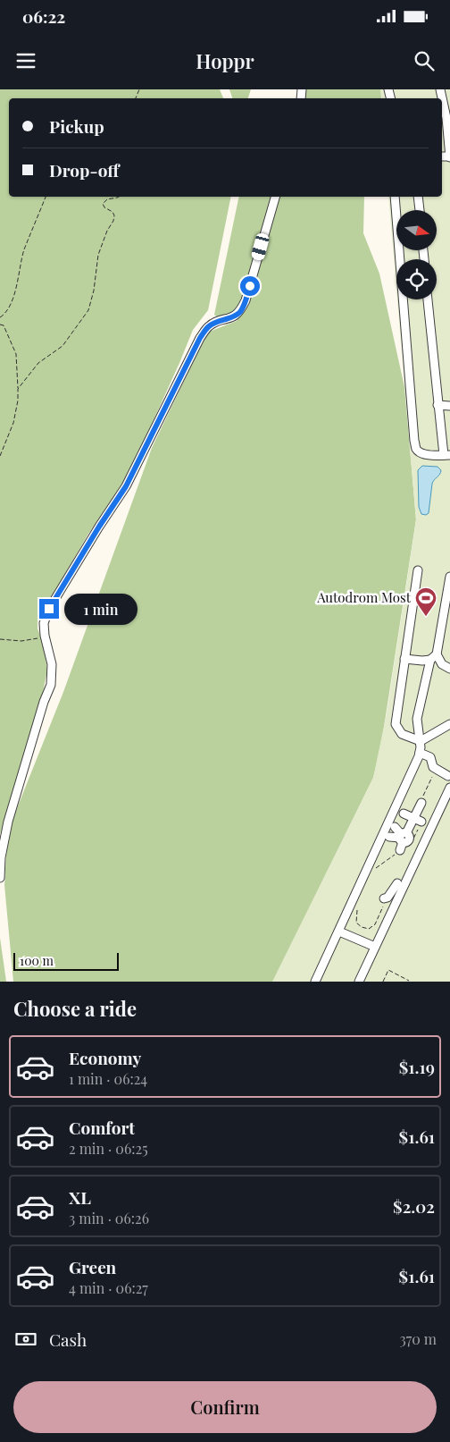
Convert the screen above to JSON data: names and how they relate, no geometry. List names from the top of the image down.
{
  "places": {
    "sports": ["Autodrom Most"]
  },
  "scale_bar": "100 m",
  "north": "right",
  "page": {
    "status": "06:22",
    "header": "Hoppr",
    "banner": ["Pickup", "Drop-off"],
    "bubble": "1 min",
    "scale": "100 m",
    "heading": "Choose a ride",
    "list": [
      {
        "name": "Economy",
        "note": "1 min · 06:24",
        "value": "$1.19"
      },
      {
        "name": "Comfort",
        "note": "2 min · 06:25",
        "value": "$1.61"
      },
      {
        "name": "XL",
        "note": "3 min · 06:26",
        "value": "$2.02"
      },
      {
        "name": "Green",
        "note": "4 min · 06:27",
        "value": "$1.61"
      }
    ],
    "pay": ["Cash", "370 m"],
    "buttons": "Confirm"
  }
}
